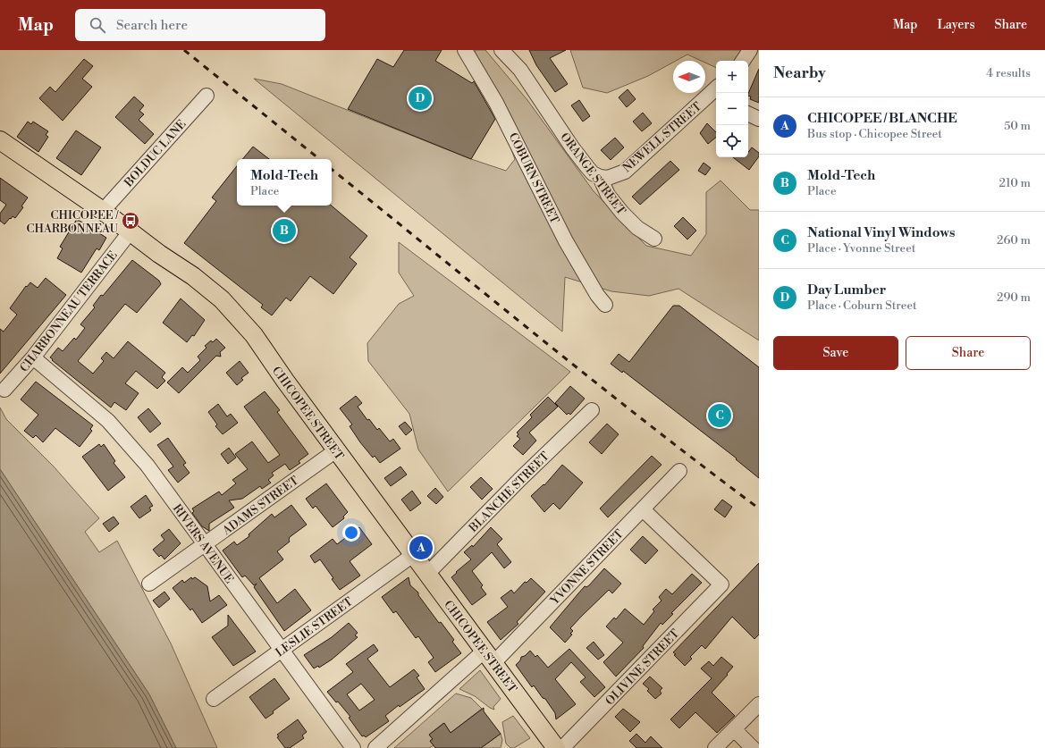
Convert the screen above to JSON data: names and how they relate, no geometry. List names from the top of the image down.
{
  "streets": {
    "main road": ["CHICOPEE STREET"],
    "street": [
      "NEWELL STREET",
      "BOLDUC LANE",
      "ORANGE STREET",
      "COBURN STREET",
      "CHARBONNEAU TERRACE",
      "BLANCHE STREET",
      "ADAMS STREET",
      "RIVERS AVENUE",
      "YVONNE STREET",
      "LESLIE STREET",
      "OLIVINE STREET"
    ]
  },
  "crossings": [
    ["NEWELL STREET", "ORANGE STREET"],
    ["BOLDUC LANE", "CHICOPEE STREET"],
    ["CHARBONNEAU TERRACE", "CHICOPEE STREET"],
    ["CHARBONNEAU TERRACE", "RIVERS AVENUE"],
    ["CHICOPEE STREET", "BLANCHE STREET"],
    ["CHICOPEE STREET", "ADAMS STREET"],
    ["CHICOPEE STREET", "YVONNE STREET"],
    ["CHICOPEE STREET", "LESLIE STREET"],
    ["ADAMS STREET", "RIVERS AVENUE"],
    ["RIVERS AVENUE", "LESLIE STREET"],
    ["YVONNE STREET", "OLIVINE STREET"]
  ],
  "places": {
    "bus stop": ["CHICOPEE / CHARBONNEAU"]
  },
  "north": "left",
  "page": {
    "header": "Map",
    "search": "Search here",
    "nav": ["Map", "Layers", "Share"],
    "heading": ["Nearby", "4 results"],
    "map_buttons": ["+", "−"],
    "pins": [
      "D",
      "B",
      "C",
      "A"
    ],
    "list": [
      {
        "mark": "A",
        "name": "CHICOPEE / BLANCHE",
        "note": "Bus stop · Chicopee Street",
        "value": "50 m"
      },
      {
        "mark": "B",
        "name": "Mold-Tech",
        "note": "Place",
        "value": "210 m"
      },
      {
        "mark": "C",
        "name": "National Vinyl Windows",
        "note": "Place · Yvonne Street",
        "value": "260 m"
      },
      {
        "mark": "D",
        "name": "Day Lumber",
        "note": "Place · Coburn Street",
        "value": "290 m"
      }
    ],
    "popup": ["Mold-Tech", "Place"],
    "buttons": ["Save", "Share"]
  }
}
